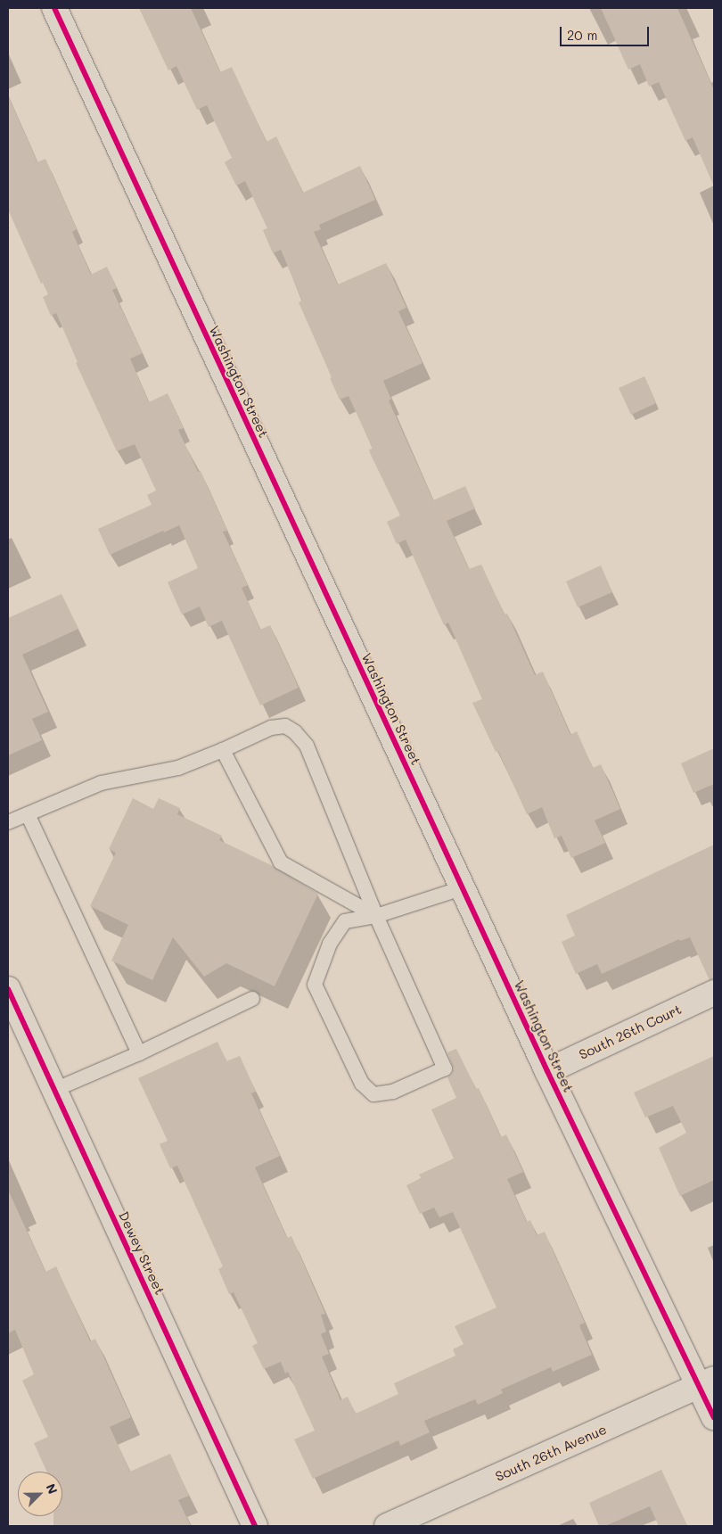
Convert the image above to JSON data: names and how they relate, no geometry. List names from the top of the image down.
{
  "streets": {
    "street": [
      "Washington Street",
      "South 26th Court",
      "Dewey Street",
      "South 26th Avenue"
    ]
  },
  "crossings": [
    ["Washington Street", "South 26th Court"],
    ["Washington Street", "South 26th Avenue"]
  ],
  "scale_bar": "20 m",
  "north": "top right"
}
